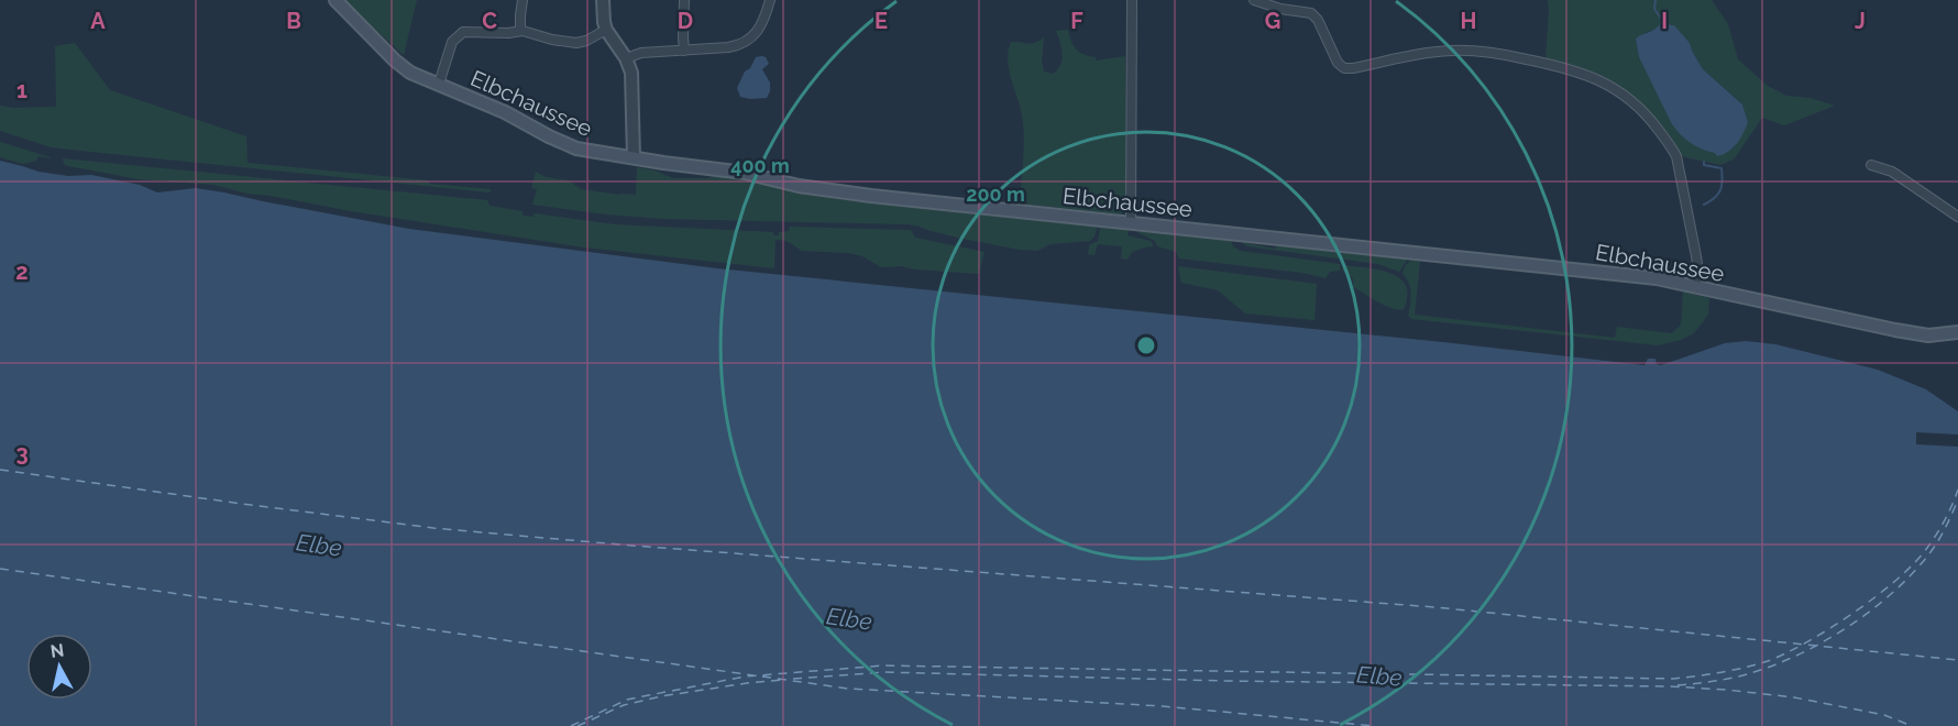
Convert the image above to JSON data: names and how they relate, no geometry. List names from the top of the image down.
{
  "streets": {
    "main road": ["Elbchaussee"]
  },
  "water": ["Elbe"],
  "north": "top",
  "grid": {
    "columns": [
      "A",
      "B",
      "C",
      "D",
      "E",
      "F",
      "G",
      "H",
      "I",
      "J"
    ],
    "rows": ["1", "2", "3"]
  },
  "rings": ["400 m", "200 m"]
}
